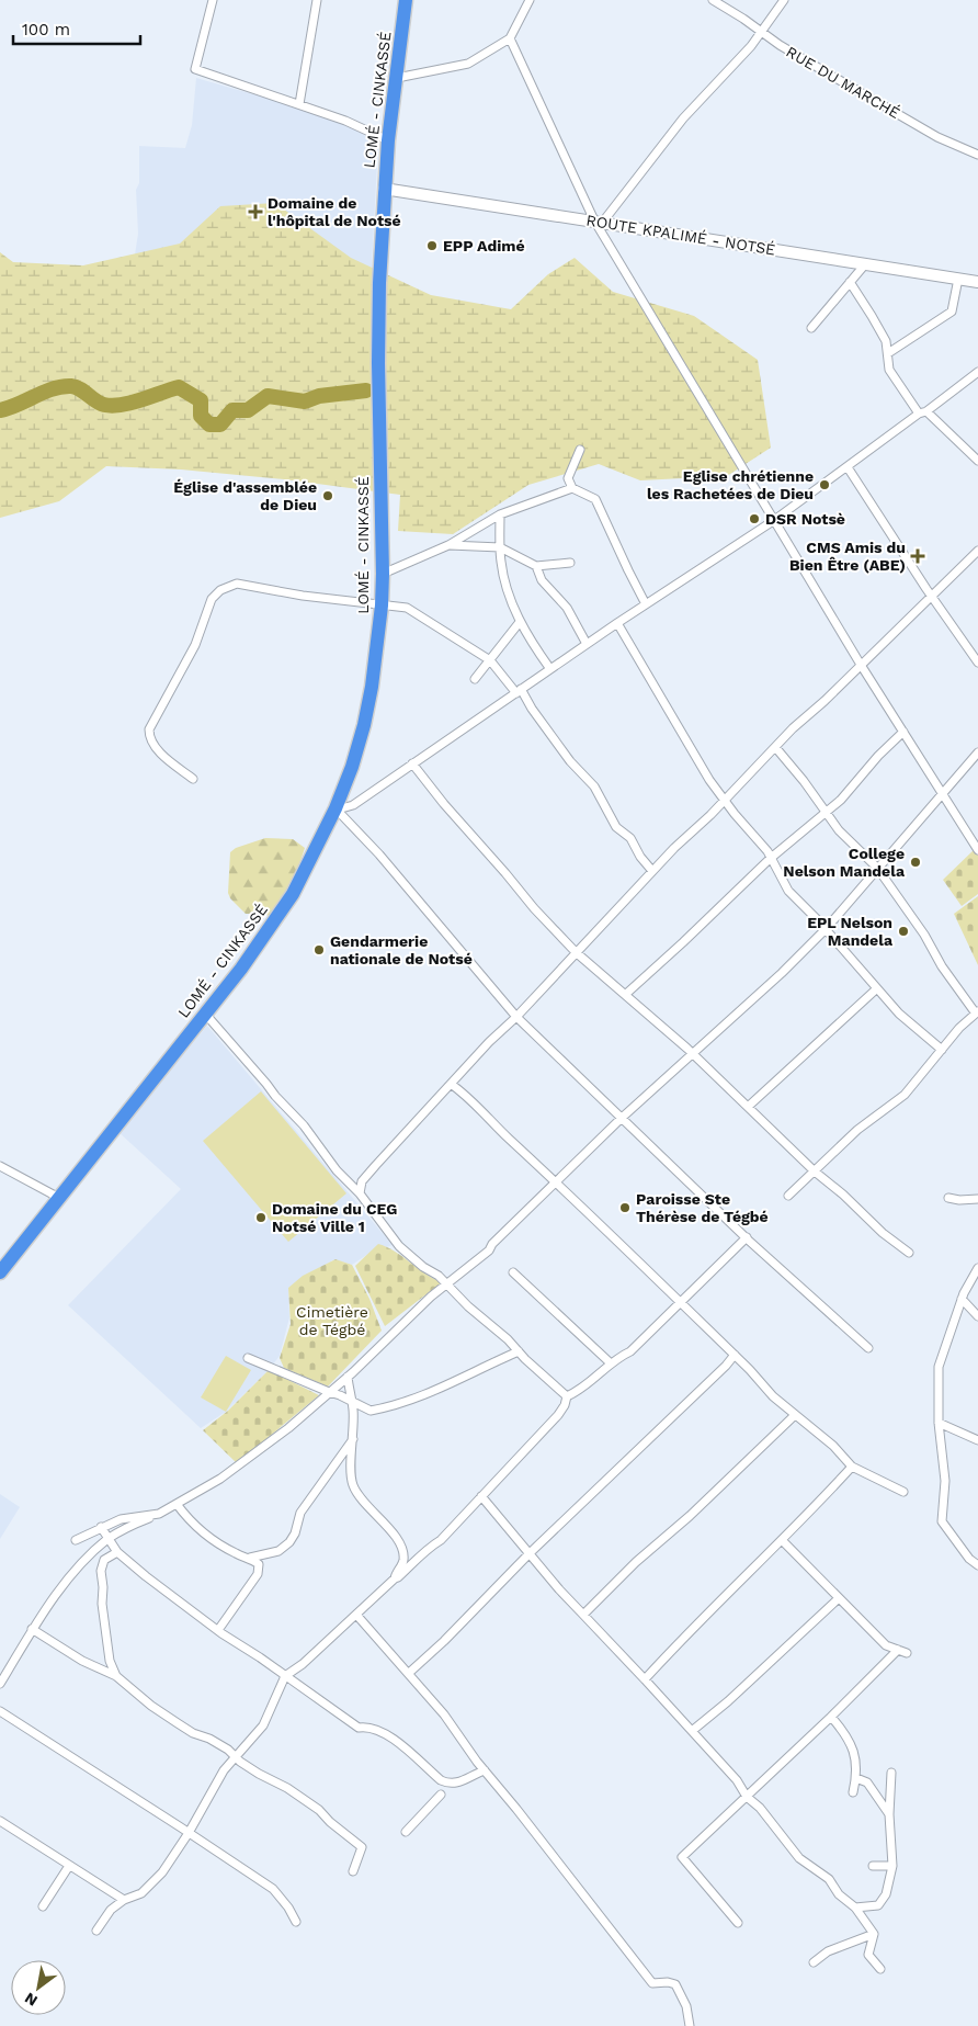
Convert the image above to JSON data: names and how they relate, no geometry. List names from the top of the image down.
{
  "streets": {
    "highway": ["LOMÉ - CINKASSÉ"],
    "main road": ["ROUTE KPALIMÉ - NOTSÉ"],
    "street": ["RUE DU MARCHÉ"]
  },
  "crossings": [
    ["LOMÉ - CINKASSÉ", "ROUTE KPALIMÉ - NOTSÉ"]
  ],
  "parks": ["Cimetière de Tégbé"],
  "places": {
    "health": ["Domaine de l'hôpital de Notsé", "CMS Amis du Bien Être (ABE)"],
    "other": [
      "EPP Adimé",
      "Eglise chrétienne les Rachetées de Dieu",
      "Église d'assemblée de Dieu",
      "DSR Notsè",
      "College Nelson Mandela",
      "EPL Nelson Mandela",
      "Gendarmerie nationale de Notsé",
      "Paroisse Ste Thérèse de Tégbé",
      "Domaine du CEG Notsé Ville 1"
    ]
  },
  "scale_bar": "100 m",
  "north": "bottom left"
}
